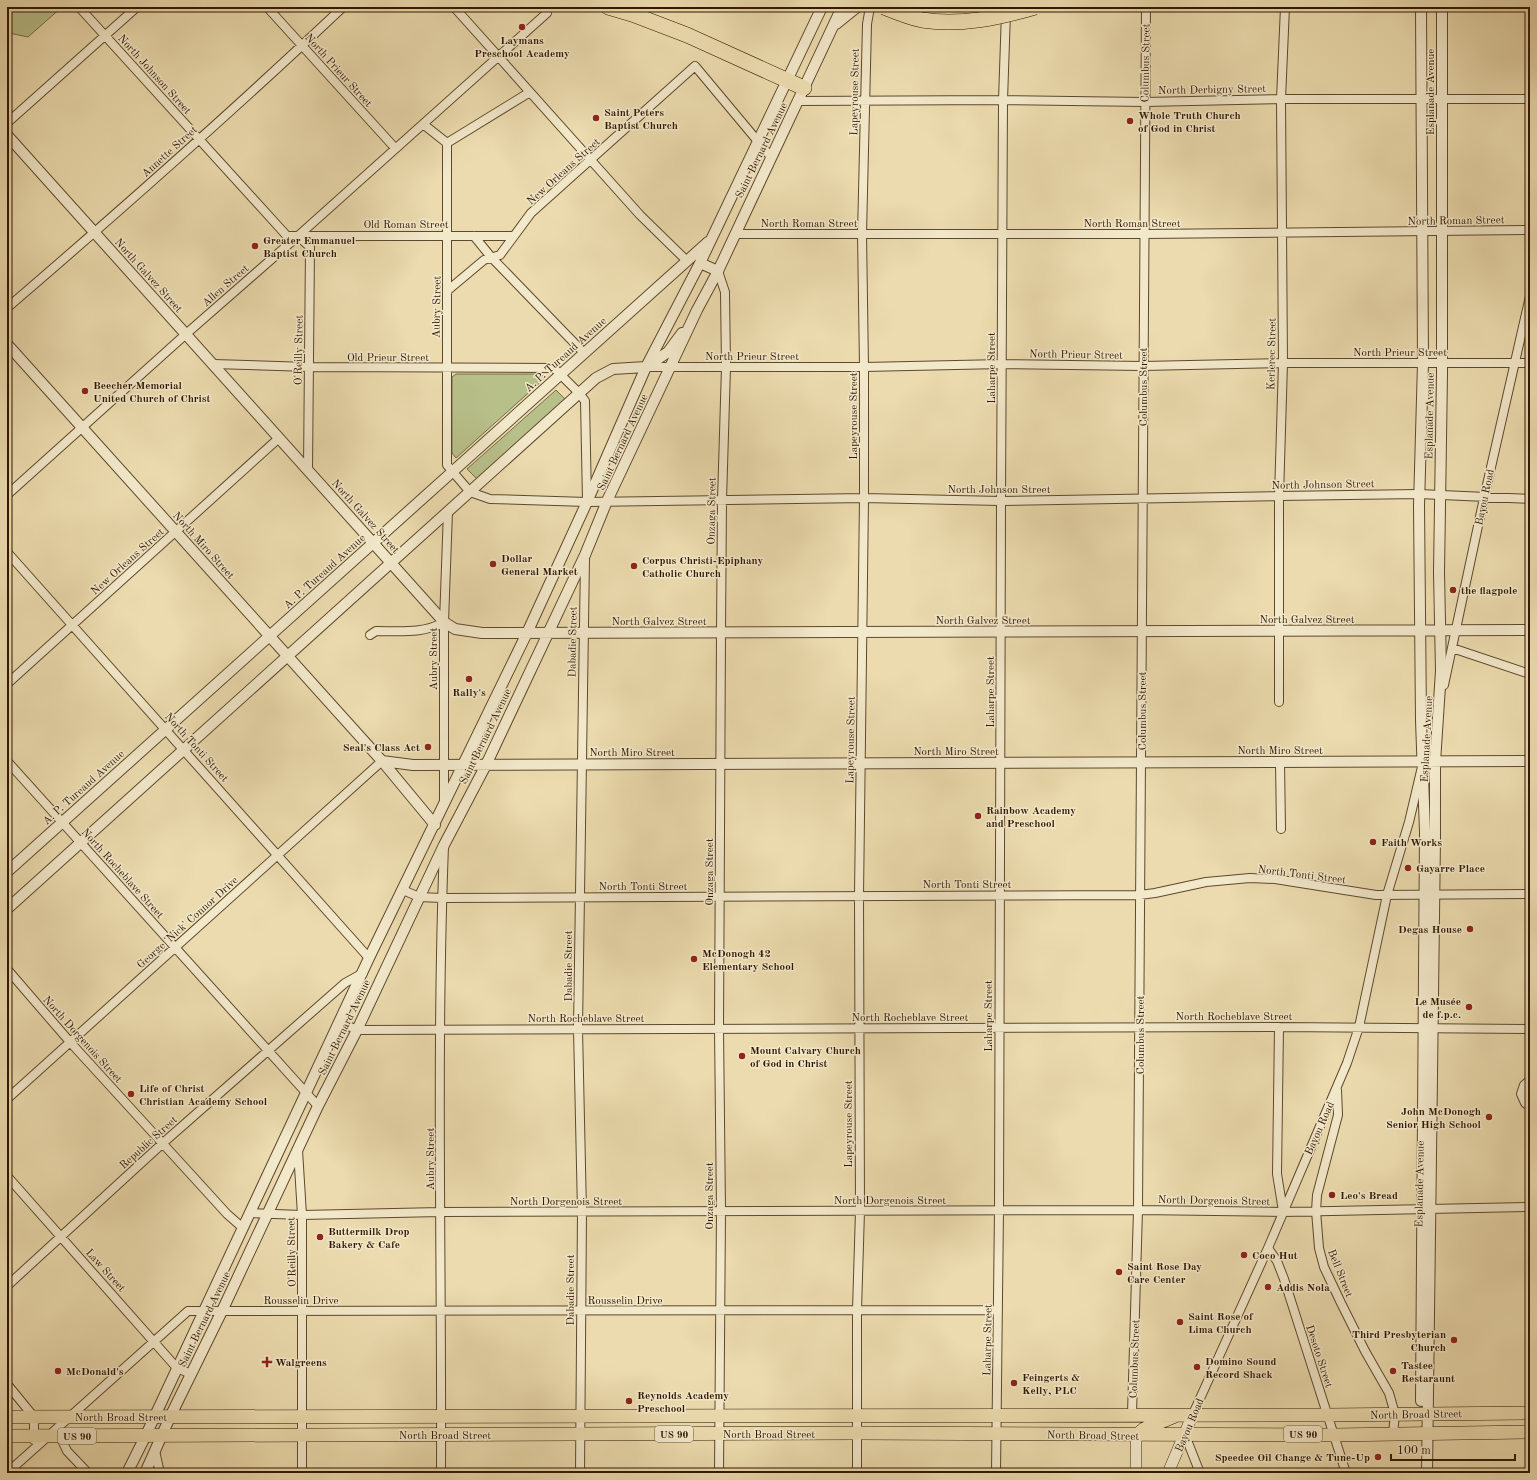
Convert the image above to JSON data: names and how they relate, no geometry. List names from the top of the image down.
{
  "streets": {
    "main road": ["Bayou Road", "North Broad Street", "US 90"],
    "street": [
      "Columbus Street",
      "North Prieur Street",
      "North Johnson Street",
      "North Derbigny Street",
      "Lapeyrouse Street",
      "Esplanade Avenue",
      "Saint Bernard Avenue",
      "Annette Street",
      "New Orleans Street",
      "North Roman Street",
      "Old Roman Street",
      "North Galvez Street",
      "Allen Street",
      "Aubry Street",
      "O'Reilly Street",
      "A. P. Tureaud Avenue",
      "Kerlerec Street",
      "Old Prieur Street",
      "Laharpe Street",
      "Onzaga Street",
      "North Miro Street",
      "Dabadie Street",
      "North Tonti Street",
      "North Rocheblave Street",
      "George 'Nick' Connor Drive",
      "North Dorgenois Street",
      "Republic Street",
      "Law Street",
      "Bell Street",
      "Rousselin Drive",
      "Desoto Street"
    ]
  },
  "crossings": [
    ["Columbus Street", "North Prieur Street"],
    ["Columbus Street", "North Johnson Street"],
    ["Columbus Street", "North Derbigny Street"],
    ["Columbus Street", "North Roman Street"],
    ["Columbus Street", "North Galvez Street"],
    ["Columbus Street", "North Miro Street"],
    ["Columbus Street", "North Tonti Street"],
    ["Columbus Street", "North Rocheblave Street"],
    ["Columbus Street", "North Dorgenois Street"],
    ["Columbus Street", "North Broad Street"],
    ["North Prieur Street", "Lapeyrouse Street"],
    ["North Prieur Street", "Esplanade Avenue"],
    ["North Prieur Street", "Saint Bernard Avenue"],
    ["North Prieur Street", "Annette Street"],
    ["North Prieur Street", "Allen Street"],
    ["North Prieur Street", "Kerlerec Street"],
    ["North Prieur Street", "Laharpe Street"],
    ["North Prieur Street", "Bayou Road"],
    ["North Prieur Street", "Onzaga Street"],
    ["North Johnson Street", "Lapeyrouse Street"],
    ["North Johnson Street", "Esplanade Avenue"],
    ["North Johnson Street", "Saint Bernard Avenue"],
    ["North Johnson Street", "Annette Street"],
    ["North Johnson Street", "Old Roman Street"],
    ["North Johnson Street", "Allen Street"],
    ["North Johnson Street", "Aubry Street"],
    ["North Johnson Street", "O'Reilly Street"],
    ["North Johnson Street", "Kerlerec Street"],
    ["North Johnson Street", "Laharpe Street"],
    ["North Johnson Street", "Bayou Road"],
    ["North Johnson Street", "Onzaga Street"],
    ["North Derbigny Street", "Lapeyrouse Street"],
    ["North Derbigny Street", "Esplanade Avenue"],
    ["North Derbigny Street", "Saint Bernard Avenue"],
    ["North Derbigny Street", "Kerlerec Street"],
    ["North Derbigny Street", "Laharpe Street"],
    ["Lapeyrouse Street", "North Roman Street"],
    ["Lapeyrouse Street", "North Galvez Street"],
    ["Lapeyrouse Street", "North Miro Street"],
    ["Lapeyrouse Street", "North Tonti Street"],
    ["Lapeyrouse Street", "North Rocheblave Street"],
    ["Lapeyrouse Street", "North Dorgenois Street"],
    ["Lapeyrouse Street", "Rousselin Drive"],
    ["Lapeyrouse Street", "North Broad Street"],
    ["Esplanade Avenue", "North Roman Street"],
    ["Esplanade Avenue", "North Galvez Street"],
    ["Esplanade Avenue", "Bayou Road"],
    ["Esplanade Avenue", "North Miro Street"],
    ["Esplanade Avenue", "North Tonti Street"],
    ["Esplanade Avenue", "North Rocheblave Street"],
    ["Esplanade Avenue", "North Dorgenois Street"],
    ["Esplanade Avenue", "North Broad Street"],
    ["Saint Bernard Avenue", "New Orleans Street"],
    ["Saint Bernard Avenue", "North Roman Street"],
    ["Saint Bernard Avenue", "North Galvez Street"],
    ["Saint Bernard Avenue", "Aubry Street"],
    ["Saint Bernard Avenue", "O'Reilly Street"],
    ["Saint Bernard Avenue", "A. P. Tureaud Avenue"],
    ["Saint Bernard Avenue", "Onzaga Street"],
    ["Saint Bernard Avenue", "North Miro Street"],
    ["Saint Bernard Avenue", "Dabadie Street"],
    ["Saint Bernard Avenue", "North Tonti Street"],
    ["Saint Bernard Avenue", "North Rocheblave Street"],
    ["Saint Bernard Avenue", "North Dorgenois Street"],
    ["Saint Bernard Avenue", "Republic Street"],
    ["Saint Bernard Avenue", "Law Street"],
    ["Saint Bernard Avenue", "Rousselin Drive"],
    ["Saint Bernard Avenue", "North Broad Street"],
    ["Annette Street", "North Galvez Street"],
    ["New Orleans Street", "Old Roman Street"],
    ["New Orleans Street", "North Galvez Street"],
    ["New Orleans Street", "Aubry Street"],
    ["New Orleans Street", "North Miro Street"],
    ["New Orleans Street", "North Tonti Street"],
    ["North Roman Street", "Kerlerec Street"],
    ["North Roman Street", "Laharpe Street"],
    ["Old Roman Street", "Allen Street"],
    ["Old Roman Street", "Aubry Street"],
    ["Old Roman Street", "O'Reilly Street"],
    ["North Galvez Street", "Allen Street"],
    ["North Galvez Street", "Aubry Street"],
    ["North Galvez Street", "O'Reilly Street"],
    ["North Galvez Street", "A. P. Tureaud Avenue"],
    ["North Galvez Street", "Kerlerec Street"],
    ["North Galvez Street", "Old Prieur Street"],
    ["North Galvez Street", "Laharpe Street"],
    ["North Galvez Street", "Bayou Road"],
    ["North Galvez Street", "Onzaga Street"],
    ["North Galvez Street", "Dabadie Street"],
    ["Allen Street", "O'Reilly Street"],
    ["Allen Street", "North Miro Street"],
    ["Aubry Street", "A. P. Tureaud Avenue"],
    ["Aubry Street", "Old Prieur Street"],
    ["Aubry Street", "North Miro Street"],
    ["Aubry Street", "North Tonti Street"],
    ["Aubry Street", "North Rocheblave Street"],
    ["Aubry Street", "North Dorgenois Street"],
    ["Aubry Street", "Rousselin Drive"],
    ["Aubry Street", "North Broad Street"],
    ["O'Reilly Street", "Old Prieur Street"],
    ["O'Reilly Street", "North Dorgenois Street"],
    ["O'Reilly Street", "Rousselin Drive"],
    ["O'Reilly Street", "North Broad Street"],
    ["A. P. Tureaud Avenue", "Old Prieur Street"],
    ["A. P. Tureaud Avenue", "North Miro Street"],
    ["A. P. Tureaud Avenue", "North Tonti Street"],
    ["A. P. Tureaud Avenue", "North Rocheblave Street"],
    ["Laharpe Street", "North Miro Street"],
    ["Laharpe Street", "North Tonti Street"],
    ["Laharpe Street", "North Rocheblave Street"],
    ["Laharpe Street", "North Dorgenois Street"],
    ["Laharpe Street", "Rousselin Drive"],
    ["Laharpe Street", "North Broad Street"],
    ["Bayou Road", "North Miro Street"],
    ["Bayou Road", "North Tonti Street"],
    ["Bayou Road", "North Rocheblave Street"],
    ["Bayou Road", "North Dorgenois Street"],
    ["Bayou Road", "Bell Street"],
    ["Bayou Road", "Desoto Street"],
    ["Bayou Road", "North Broad Street"],
    ["Onzaga Street", "North Miro Street"],
    ["Onzaga Street", "North Tonti Street"],
    ["Onzaga Street", "North Rocheblave Street"],
    ["Onzaga Street", "North Dorgenois Street"],
    ["Onzaga Street", "Rousselin Drive"],
    ["Onzaga Street", "North Broad Street"],
    ["North Miro Street", "Dabadie Street"],
    ["North Miro Street", "George 'Nick' Connor Drive"],
    ["Dabadie Street", "North Tonti Street"],
    ["Dabadie Street", "North Rocheblave Street"],
    ["Dabadie Street", "North Dorgenois Street"],
    ["Dabadie Street", "Rousselin Drive"],
    ["Dabadie Street", "North Broad Street"],
    ["North Tonti Street", "George 'Nick' Connor Drive"],
    ["North Rocheblave Street", "George 'Nick' Connor Drive"],
    ["North Rocheblave Street", "Republic Street"],
    ["George 'Nick' Connor Drive", "North Dorgenois Street"],
    ["North Dorgenois Street", "Republic Street"],
    ["North Dorgenois Street", "Bell Street"],
    ["Republic Street", "Law Street"],
    ["Law Street", "Rousselin Drive"],
    ["Bell Street", "North Broad Street"],
    ["Rousselin Drive", "North Broad Street"],
    ["Desoto Street", "North Broad Street"]
  ],
  "places": {
    "other": [
      "Laymans Preschool Academy",
      "Saint Peters Baptist Church",
      "Whole Truth Church of God in Christ",
      "Greater Emmanuel Baptist Church",
      "Beecher Memorial United Church of Christ",
      "Dollar General Market",
      "Corpus Christi-Epiphany Catholic Church",
      "the flagpole",
      "Rally's",
      "Seal's Class Act",
      "Rainbow Academy and Preschool",
      "Faith Works",
      "Gayarre Place",
      "Degas House",
      "McDonogh 42 Elementary School",
      "Le Musée de f.p.c.",
      "Mount Calvary Church of God in Christ",
      "Life of Christ Christian Academy School",
      "John McDonogh Senior High School",
      "Leo's Bread",
      "Buttermilk Drop Bakery & Cafe",
      "Coco Hut",
      "Saint Rose Day Care Center",
      "Addis Nola",
      "Saint Rose of Lima Church",
      "Third Presbyterian Church",
      "Domino Sound Record Shack",
      "McDonald's",
      "Tastee Restaraunt",
      "Feingerts & Kelly, PLC",
      "Reynolds Academy Preschool",
      "Speedee Oil Change & Tune-Up"
    ],
    "health": ["Walgreens"]
  },
  "scale_bar": "100 m"
}
